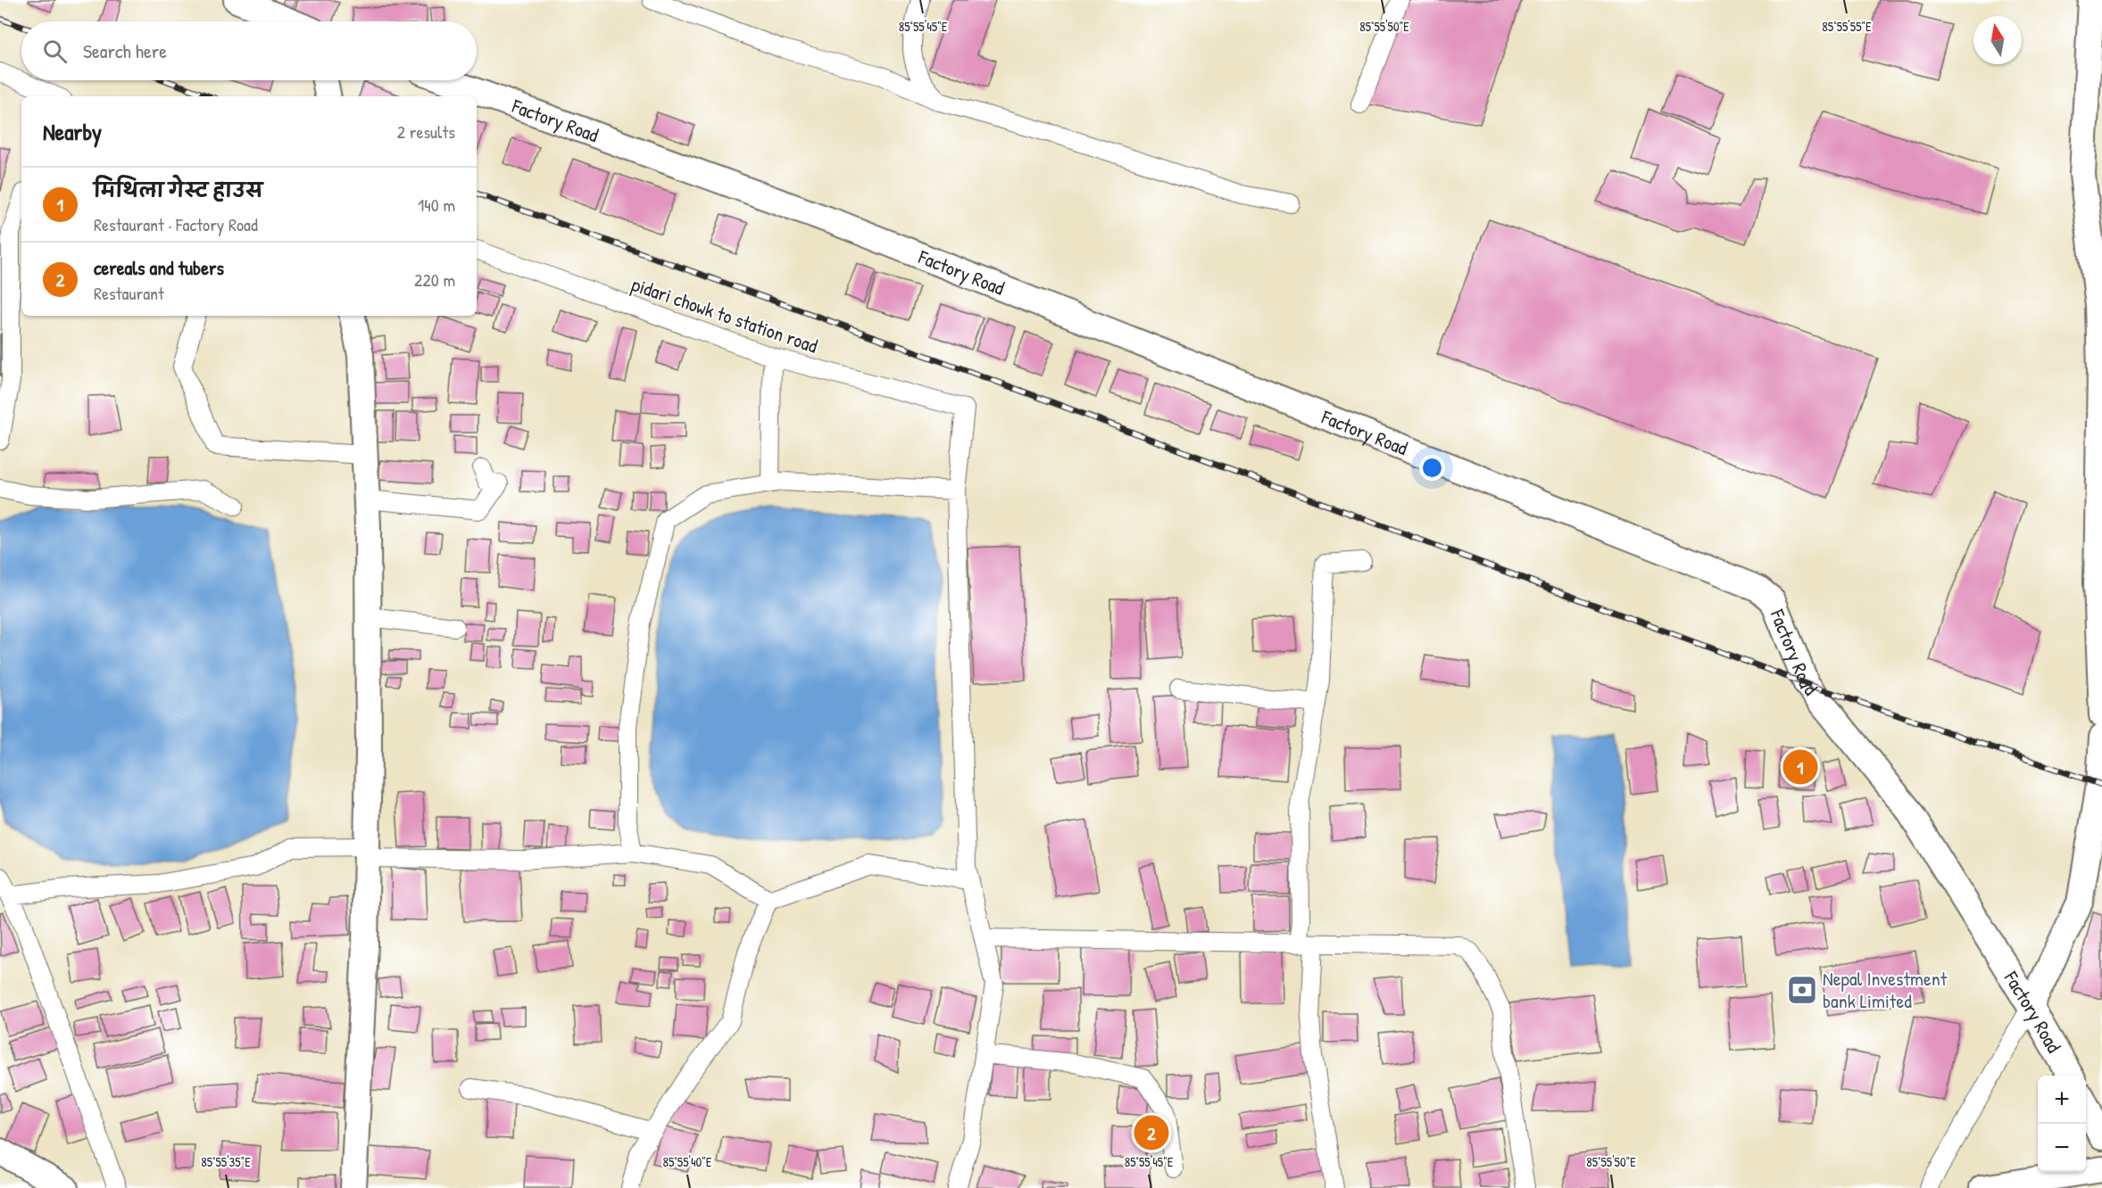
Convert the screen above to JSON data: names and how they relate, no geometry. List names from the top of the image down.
{
  "streets": {
    "main road": ["Factory Road"],
    "street": ["pidari chowk to station road"]
  },
  "places": {
    "bank": ["Nepal Investment bank Limited"]
  },
  "north": "top",
  "page": {
    "search": "Search here",
    "heading": ["Nearby", "2 results"],
    "list": [
      {
        "mark": "1",
        "name": "मिथिला गेस्ट हाउस",
        "note": "Restaurant · Factory Road",
        "value": "140 m"
      },
      {
        "mark": "2",
        "name": "cereals and tubers",
        "note": "Restaurant",
        "value": "220 m"
      }
    ],
    "pins": ["1", "2"],
    "map_buttons": ["+", "−"]
  },
  "coordinates": [
    "85°55'45\"E",
    "85°55'50\"E",
    "85°55'55\"E",
    "85°55'35\"E",
    "85°55'40\"E"
  ]
}
